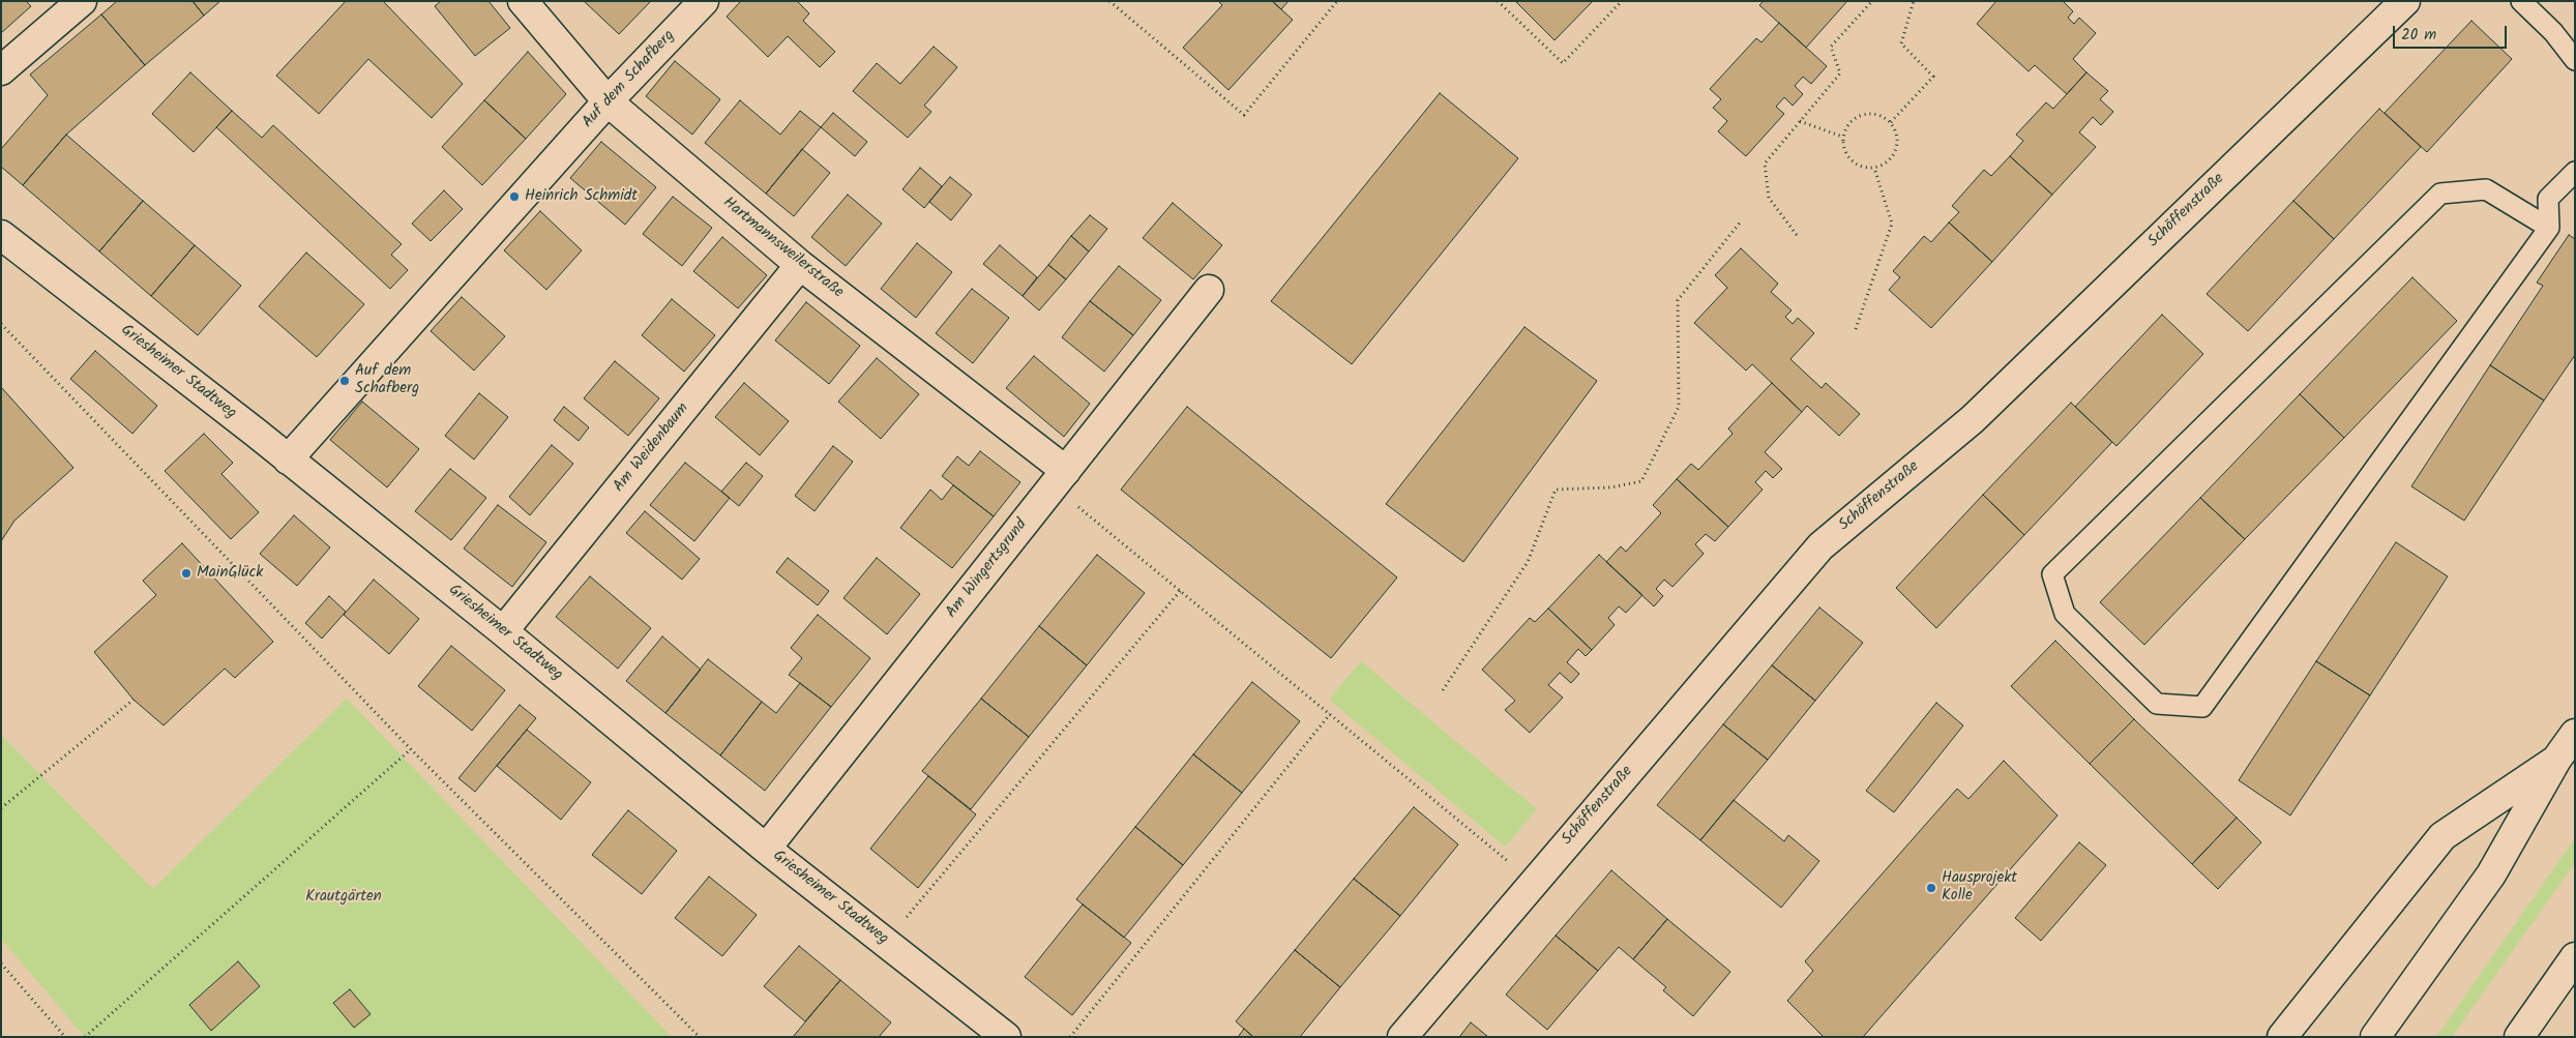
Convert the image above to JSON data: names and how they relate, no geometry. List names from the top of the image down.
{
  "streets": {
    "main road": [
      "Auf dem Schafberg",
      "Schöffenstraße",
      "Hartmannsweilerstraße",
      "Griesheimer Stadtweg",
      "Am Weidenbaum",
      "Am Wingertsgrund"
    ]
  },
  "crossings": [
    ["Auf dem Schafberg", "Hartmannsweilerstraße"],
    ["Auf dem Schafberg", "Griesheimer Stadtweg"],
    ["Hartmannsweilerstraße", "Am Weidenbaum"],
    ["Hartmannsweilerstraße", "Am Wingertsgrund"],
    ["Griesheimer Stadtweg", "Am Weidenbaum"],
    ["Griesheimer Stadtweg", "Am Wingertsgrund"]
  ],
  "parks": ["Krautgärten"],
  "places": [
    "Heinrich Schmidt",
    "Auf dem Schafberg",
    "MainGlück",
    "Hausprojekt Kolle"
  ],
  "scale_bar": "20 m"
}
